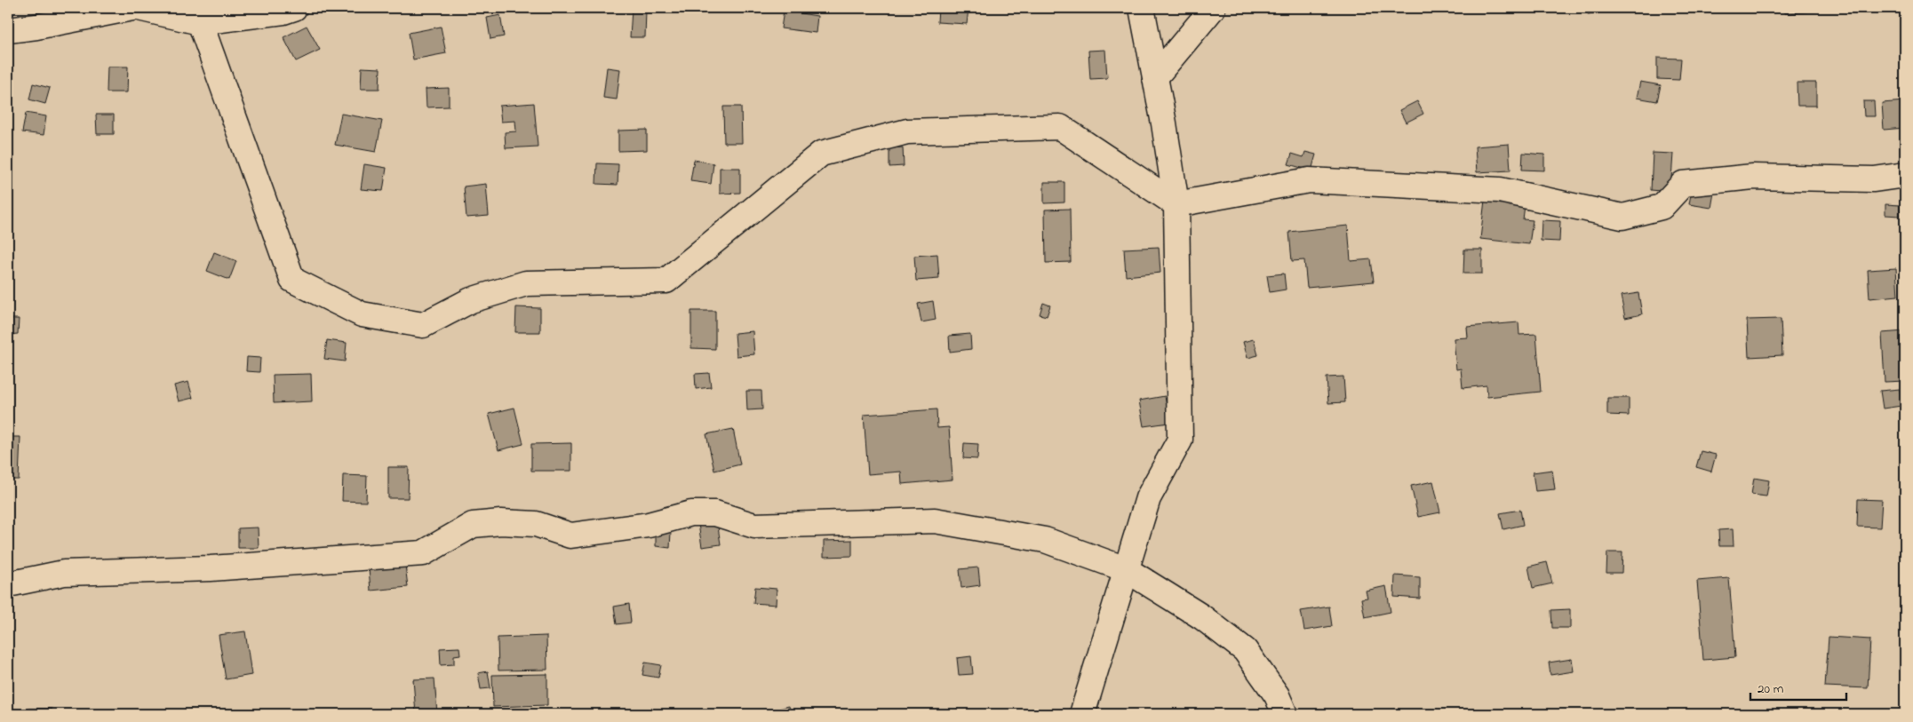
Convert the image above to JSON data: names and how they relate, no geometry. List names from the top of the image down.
{
  "scale_bar": "20 m"
}
